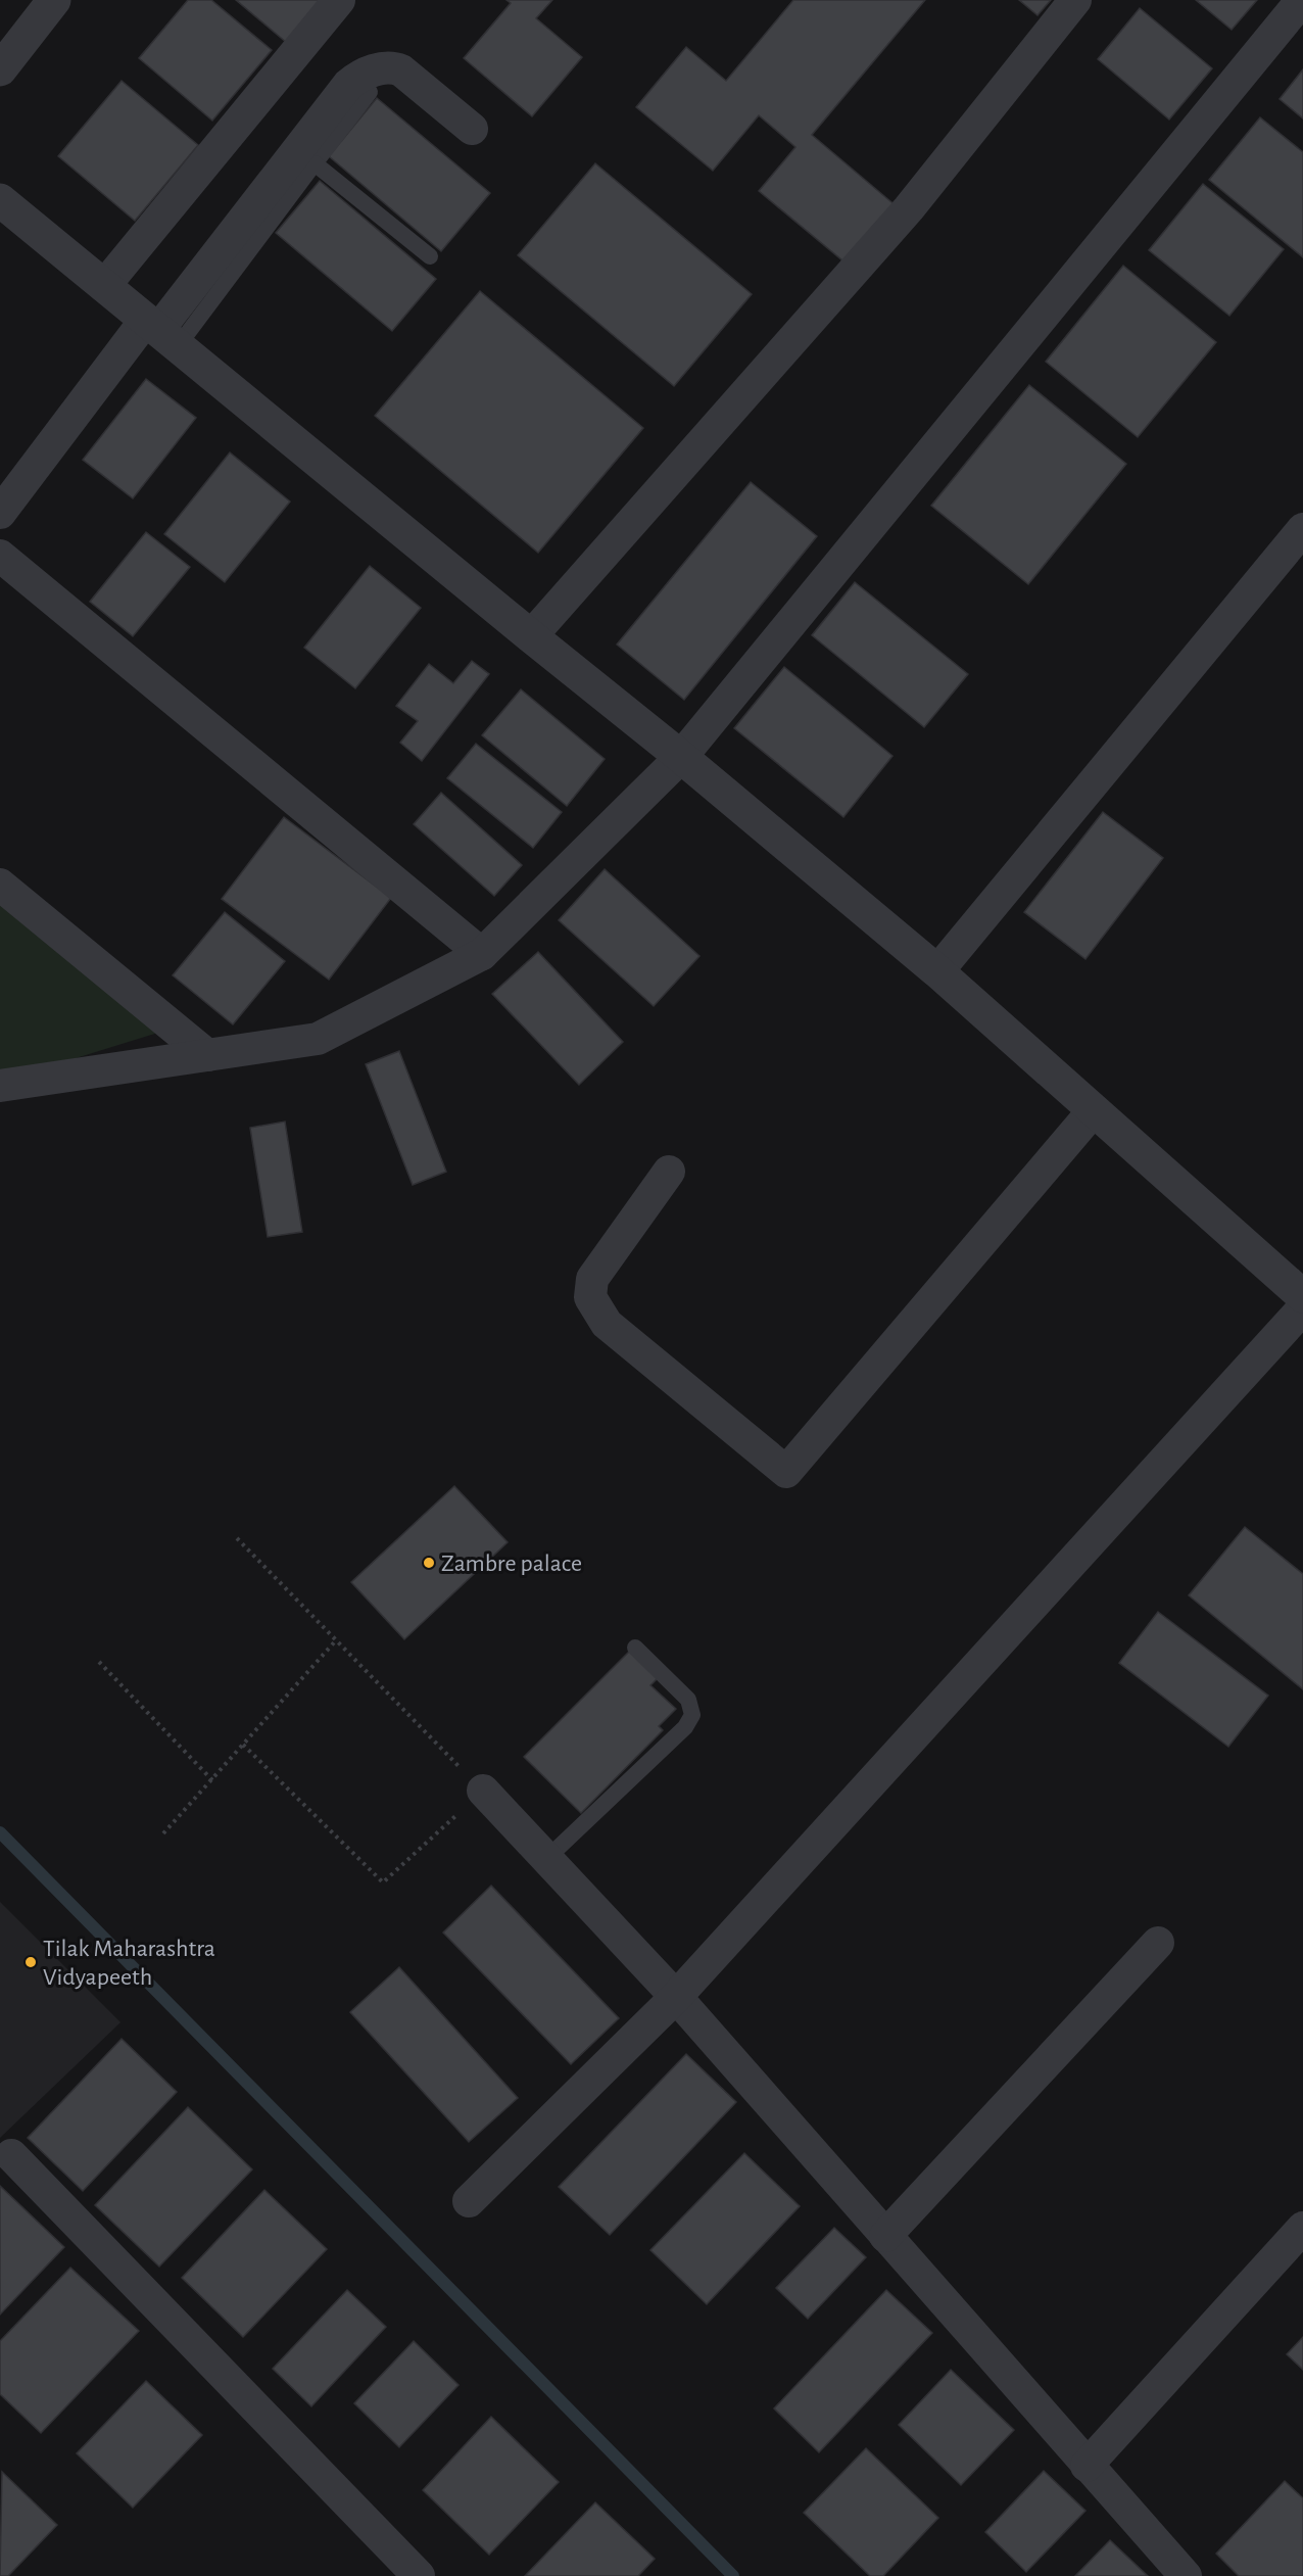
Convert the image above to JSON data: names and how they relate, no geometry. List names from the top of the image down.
{
  "places": ["Zambre palace", "Tilak Maharashtra Vidyapeeth"]
}
